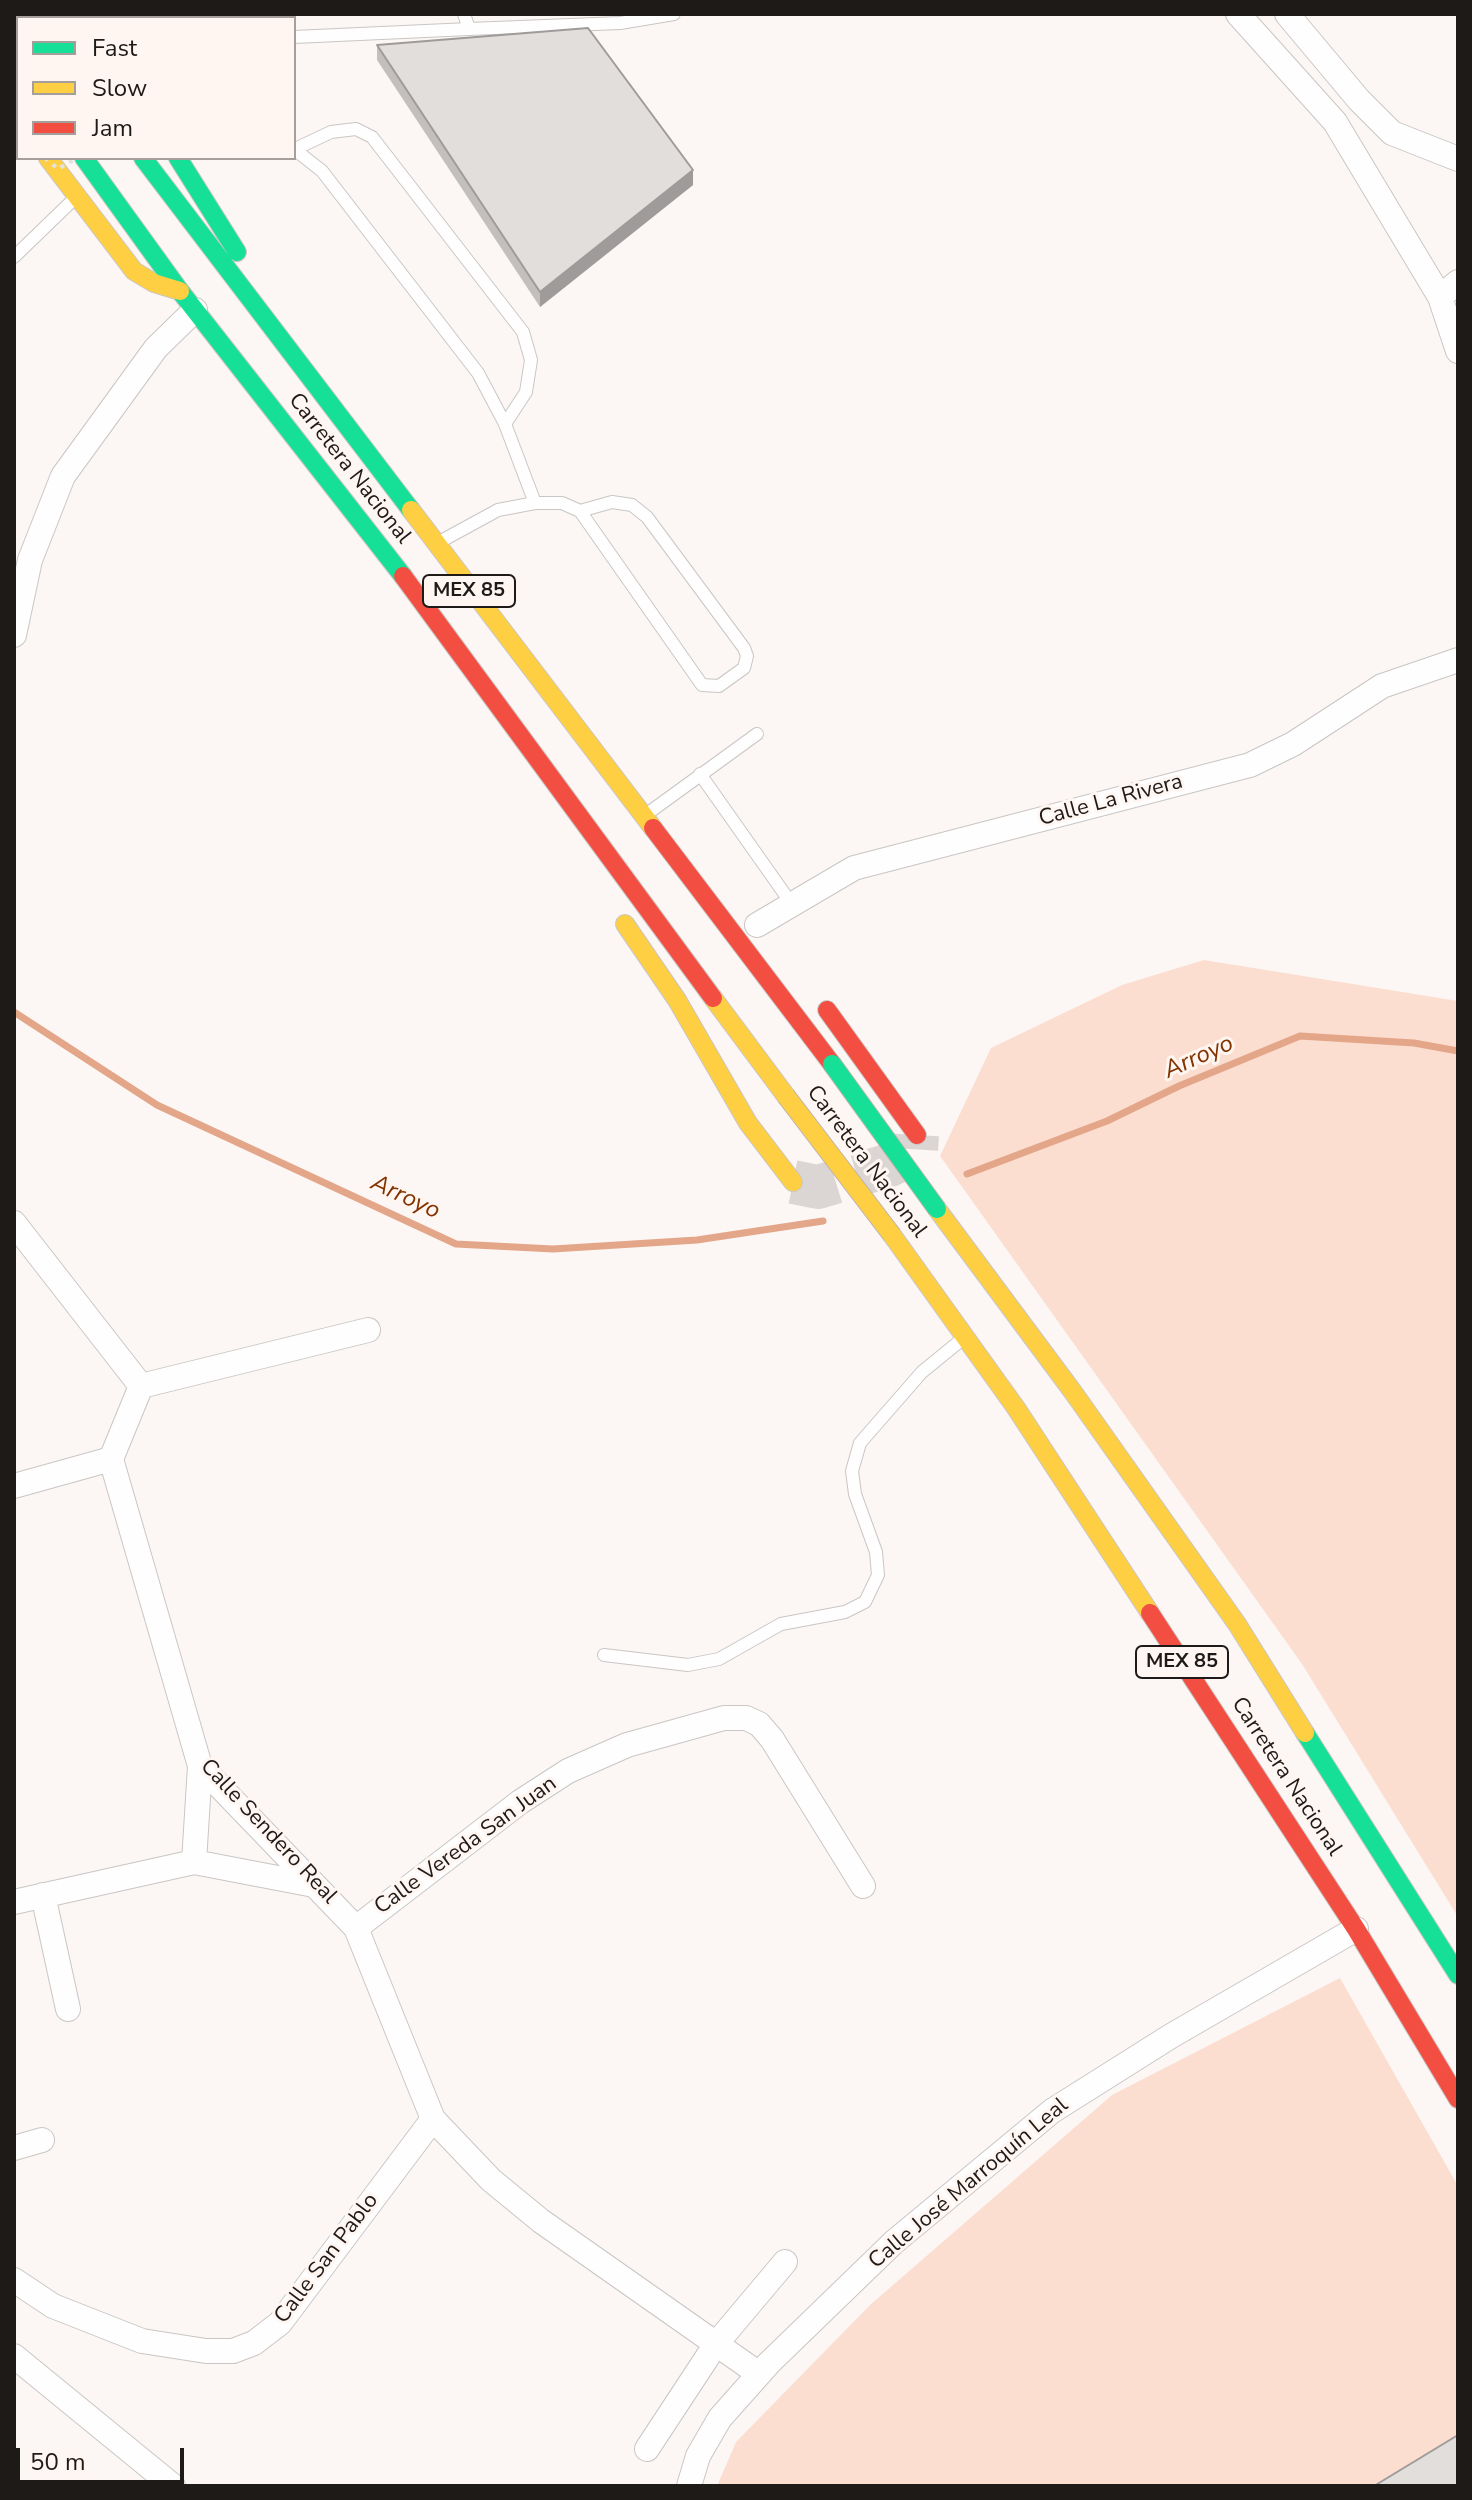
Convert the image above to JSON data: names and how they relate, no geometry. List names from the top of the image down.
{
  "streets": {
    "main road": ["Carretera Nacional", "MEX 85"],
    "street": [
      "Calle La Rivera",
      "Calle Sendero Real",
      "Calle Vereda San Juan",
      "Calle José Marroquín Leal",
      "Calle San Pablo"
    ]
  },
  "crossings": [
    ["Carretera Nacional", "MEX 85"],
    ["Carretera Nacional", "Calle José Marroquín Leal"],
    ["MEX 85", "Calle La Rivera"],
    ["Calle Sendero Real", "Calle Vereda San Juan"],
    ["Calle Sendero Real", "Calle José Marroquín Leal"],
    ["Calle Sendero Real", "Calle San Pablo"]
  ],
  "water": ["Arroyo"],
  "legend": ["Fast", "Slow", "Jam"],
  "scale_bar": "50 m"
}
